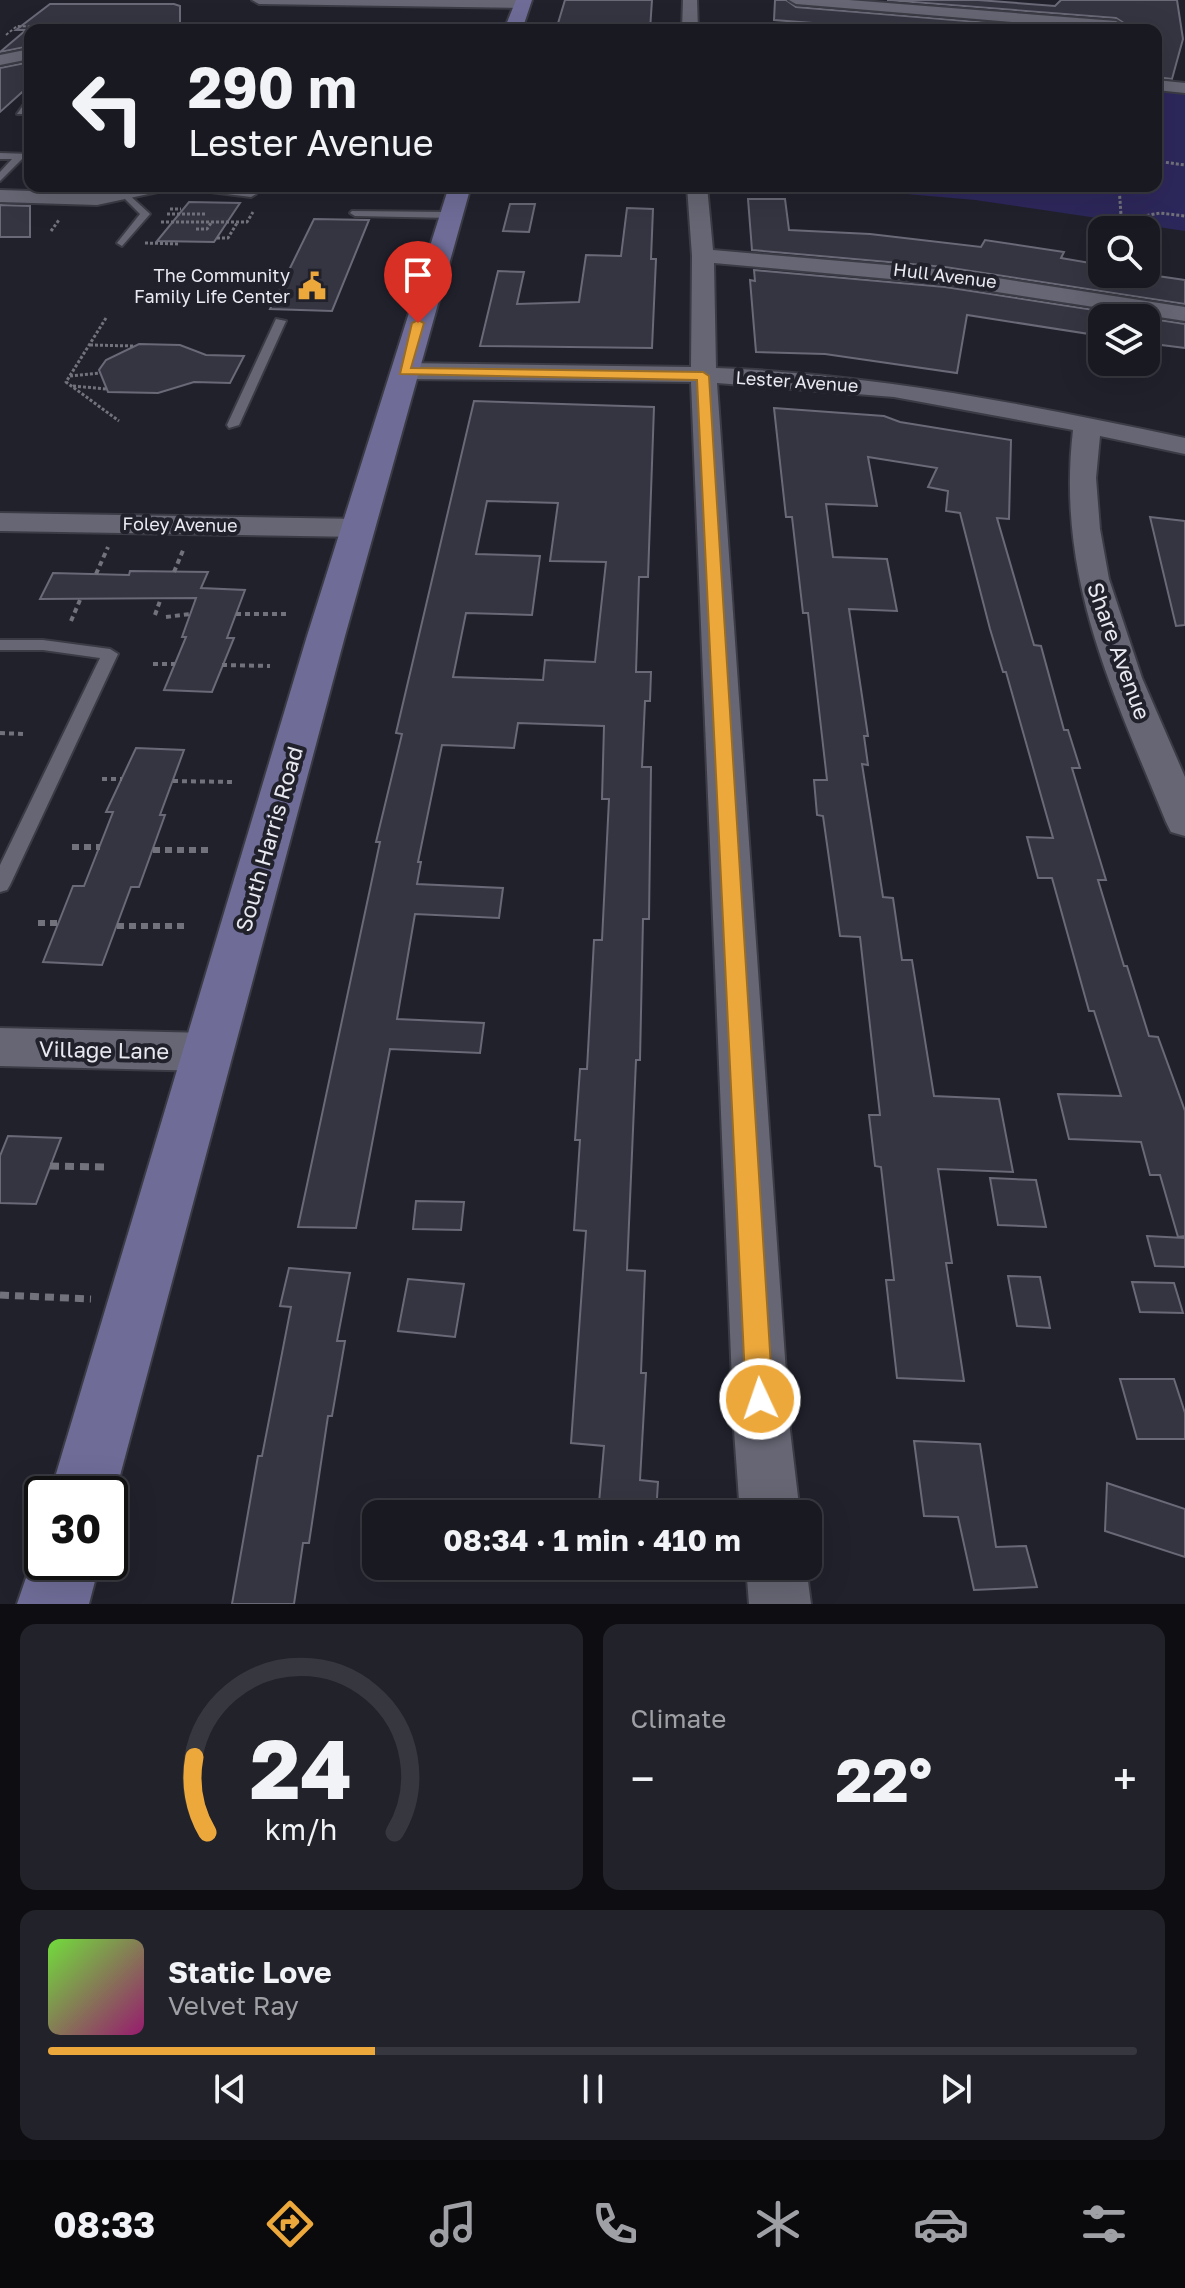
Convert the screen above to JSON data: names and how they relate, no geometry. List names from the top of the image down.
{
  "streets": {
    "main road": ["South Harris Road"],
    "street": [
      "Hull Avenue",
      "Lester Avenue",
      "Foley Avenue",
      "Share Avenue",
      "Village Lane"
    ]
  },
  "crossings": [
    ["Lester Avenue", "Share Avenue"],
    ["Lester Avenue", "South Harris Road"],
    ["Foley Avenue", "South Harris Road"],
    ["South Harris Road", "Village Lane"]
  ],
  "places": {
    "public building": ["The Community Family Life Center"]
  },
  "page": {
    "turn": ["290 m", "Lester Avenue"],
    "limit": "30",
    "trip": "08:34 · 1 min · 410 m",
    "tile": "Climate",
    "heat": ["−", "22°", "+"],
    "song": ["Static Love", "Velvet Ray"],
    "tabs": "08:33",
    "gauge": ["24", "km/h"]
  }
}
